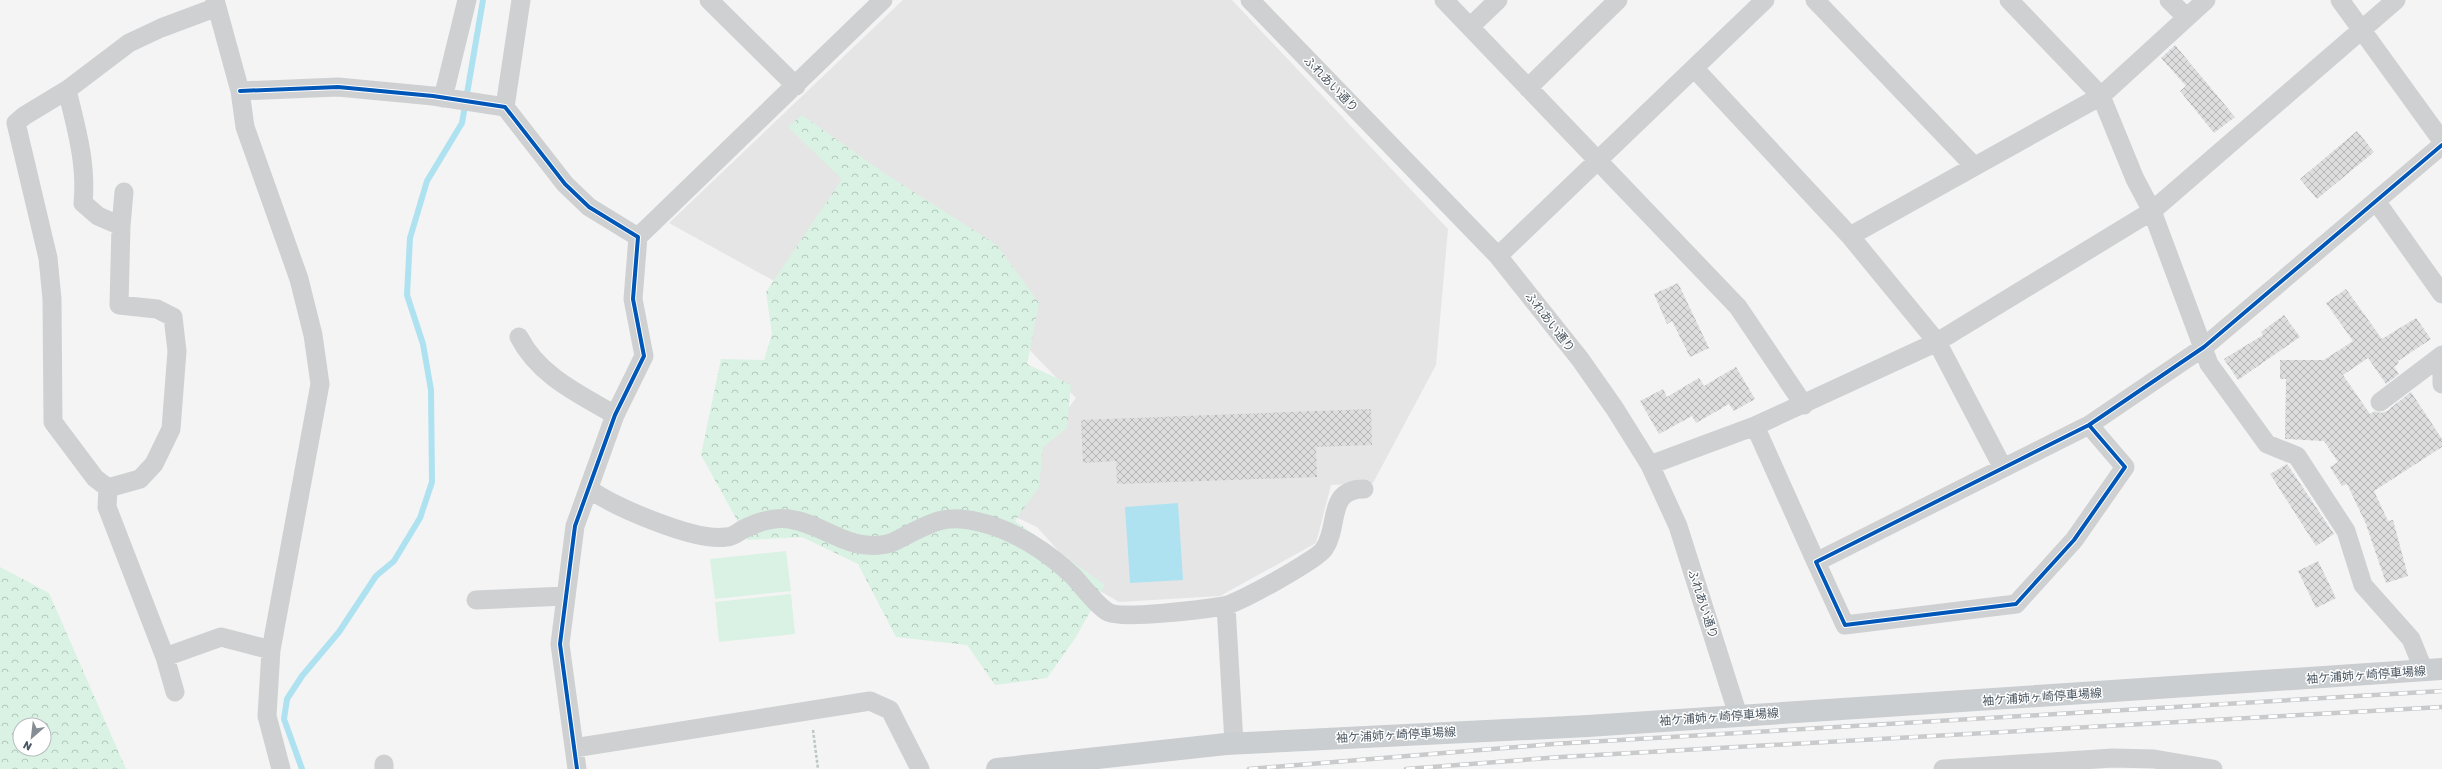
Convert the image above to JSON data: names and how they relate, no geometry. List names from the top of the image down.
{
  "streets": {
    "main road": ["袖ケ浦姉ヶ崎停車場線"],
    "street": ["ふれあい通り"]
  },
  "crossings": [
    ["ふれあい通り", "袖ケ浦姉ヶ崎停車場線"]
  ],
  "north": "bottom left"
}
